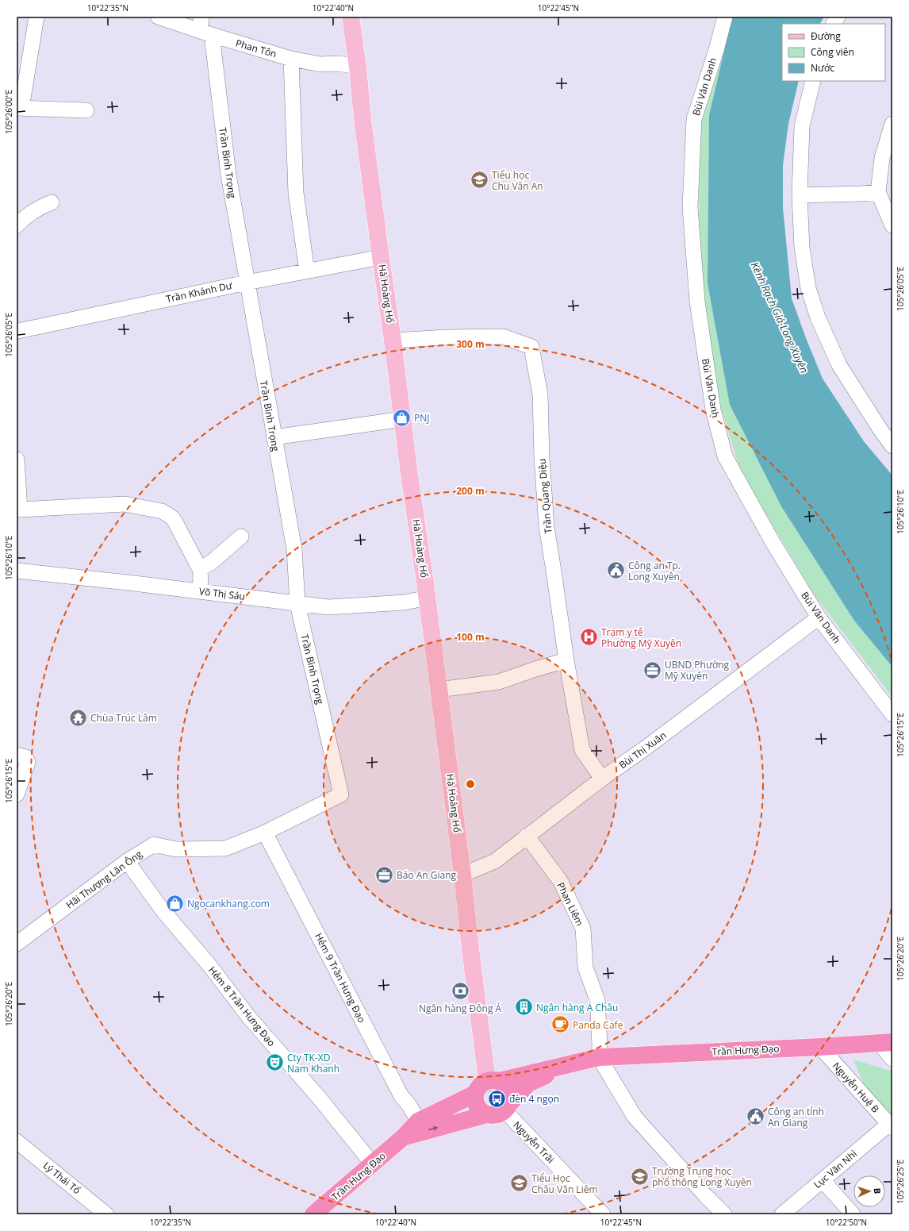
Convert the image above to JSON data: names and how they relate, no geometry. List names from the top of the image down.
{
  "streets": {
    "highway": ["Trần Hưng Đạo"],
    "main road": ["Hà Hoàng Hổ"],
    "street": [
      "Phan Tôn",
      "Bùi Văn Danh",
      "Trần Bình Trọng",
      "Trần Khánh Dư",
      "Trần Quang Diệu",
      "Võ Thị Sáu",
      "Bùi Thị Xuân",
      "Hãi Thượng Lãn Ông",
      "Phan Liêm",
      "Hẻm 9 Trần Hưng Đạo",
      "Hẻm 8 Trần Hưng Đạo",
      "Nguyễn Huệ B",
      "Nguyễn Trãi",
      "Lục Văn Nhì",
      "Lý Thái Tổ"
    ]
  },
  "crossings": [
    ["Phan Tôn", "Trần Bình Trọng"],
    ["Phan Tôn", "Hà Hoàng Hổ"],
    ["Bùi Văn Danh", "Bùi Thị Xuân"],
    ["Trần Bình Trọng", "Trần Khánh Dư"],
    ["Trần Bình Trọng", "Võ Thị Sáu"],
    ["Trần Bình Trọng", "Hãi Thượng Lãn Ông"],
    ["Trần Khánh Dư", "Hà Hoàng Hổ"],
    ["Hà Hoàng Hổ", "Trần Quang Diệu"],
    ["Hà Hoàng Hổ", "Võ Thị Sáu"],
    ["Hà Hoàng Hổ", "Bùi Thị Xuân"],
    ["Hà Hoàng Hổ", "Trần Hưng Đạo"],
    ["Hà Hoàng Hổ", "Nguyễn Trãi"],
    ["Trần Quang Diệu", "Bùi Thị Xuân"],
    ["Bùi Thị Xuân", "Phan Liêm"],
    ["Hãi Thượng Lãn Ông", "Hẻm 9 Trần Hưng Đạo"],
    ["Hãi Thượng Lãn Ông", "Hẻm 8 Trần Hưng Đạo"],
    ["Phan Liêm", "Trần Hưng Đạo"],
    ["Hẻm 9 Trần Hưng Đạo", "Trần Hưng Đạo"],
    ["Hẻm 8 Trần Hưng Đạo", "Trần Hưng Đạo"],
    ["Trần Hưng Đạo", "Nguyễn Huệ B"],
    ["Trần Hưng Đạo", "Nguyễn Trãi"],
    ["Nguyễn Huệ B", "Lục Văn Nhì"]
  ],
  "water": ["Kênh Rạch Giá-Long Xuyên"],
  "places": {
    "school or university": ["Tiểu học Chu Văn An", "Trường Trung học phổ thông Long Xuyên", "Tiểu Học Châu Văn Liêm"],
    "shop": ["PNJ", "Ngocankhang.com"],
    "public building": ["Công an Tp. Long Xuyên", "Công an tỉnh An Giang"],
    "hospital": ["Trạm y tế Phường Mỹ Xuyên"],
    "office": ["UBND Phường Mỹ Xuyên", "Báo An Giang"],
    "temple": ["Chùa Trúc Lâm"],
    "bank": ["Ngân hàng Đông Á"],
    "building": ["Ngân hàng Á Châu"],
    "cafe": ["Panda Cafe"],
    "theatre": ["Cty TK-XD Nam Khanh"],
    "bus stop": ["đèn 4 ngọn"]
  },
  "legend": ["Đường", "Công viên", "Nước"],
  "north": "right",
  "coordinates": [
    "10°22'35\"N",
    "10°22'40\"N",
    "10°22'45\"N",
    "105°26'00\"E",
    "105°26'05\"E",
    "105°26'10\"E",
    "105°26'15\"E",
    "105°26'20\"E",
    "105°26'25\"E",
    "10°22'50\"N"
  ],
  "rings": ["300 m", "200 m", "100 m"]
}
